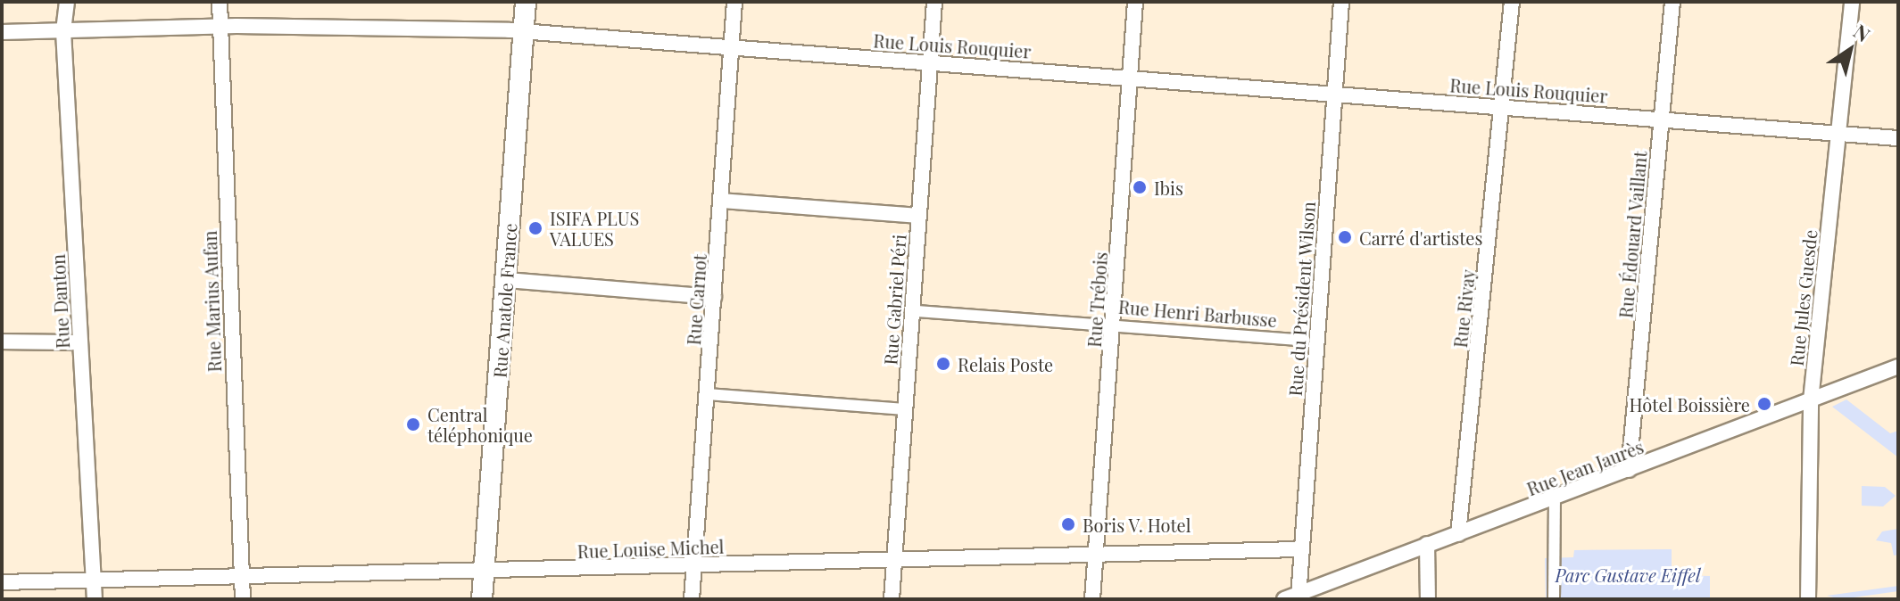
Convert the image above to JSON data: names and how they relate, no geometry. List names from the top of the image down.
{
  "streets": {
    "main road": ["Rue Anatole France"],
    "street": [
      "Rue Louis Rouquier",
      "Rue Édouard Vaillant",
      "Rue Jules Guesde",
      "Rue du Président Wilson",
      "Rue Carnot",
      "Rue Gabriel Péri",
      "Rue Trébois",
      "Rue Danton",
      "Rue Marius Aufan",
      "Rue Rivay",
      "Rue Henri Barbusse",
      "Rue Jean Jaurès",
      "Rue Louise Michel"
    ]
  },
  "crossings": [
    ["Rue Louis Rouquier", "Rue Édouard Vaillant"],
    ["Rue Louis Rouquier", "Rue Jules Guesde"],
    ["Rue Louis Rouquier", "Rue du Président Wilson"],
    ["Rue Louis Rouquier", "Rue Carnot"],
    ["Rue Louis Rouquier", "Rue Gabriel Péri"],
    ["Rue Louis Rouquier", "Rue Trébois"],
    ["Rue Louis Rouquier", "Rue Anatole France"],
    ["Rue Louis Rouquier", "Rue Danton"],
    ["Rue Louis Rouquier", "Rue Marius Aufan"],
    ["Rue Louis Rouquier", "Rue Rivay"],
    ["Rue Édouard Vaillant", "Rue Jean Jaurès"],
    ["Rue Jules Guesde", "Rue Jean Jaurès"],
    ["Rue du Président Wilson", "Rue Jean Jaurès"],
    ["Rue du Président Wilson", "Rue Louise Michel"],
    ["Rue Carnot", "Rue Louise Michel"],
    ["Rue Gabriel Péri", "Rue Louise Michel"],
    ["Rue Trébois", "Rue Henri Barbusse"],
    ["Rue Trébois", "Rue Louise Michel"],
    ["Rue Anatole France", "Rue Louise Michel"],
    ["Rue Danton", "Rue Louise Michel"],
    ["Rue Marius Aufan", "Rue Louise Michel"],
    ["Rue Rivay", "Rue Jean Jaurès"]
  ],
  "parks": ["Parc Gustave Eiffel"],
  "places": [
    "Ibis",
    "ISIFA PLUS VALUES",
    "Carré d'artistes",
    "Relais Poste",
    "Hôtel Boissière",
    "Central téléphonique",
    "Boris V. Hotel"
  ],
  "north": "top right"
}
